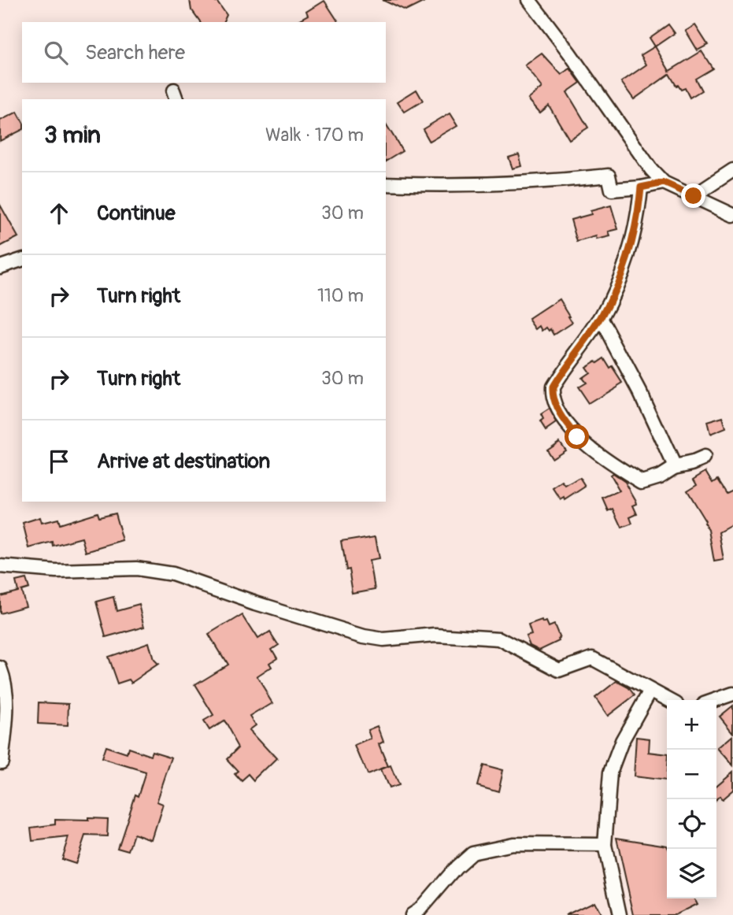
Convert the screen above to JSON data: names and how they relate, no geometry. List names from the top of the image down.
{
  "page": {
    "search": "Search here",
    "heading": ["3 min", "Walk · 170 m"],
    "list": [
      ["Continue", "30 m"],
      ["Turn right", "110 m"],
      ["Turn right", "30 m"],
      "Arrive at destination"
    ],
    "map_buttons": ["+", "−"]
  }
}
